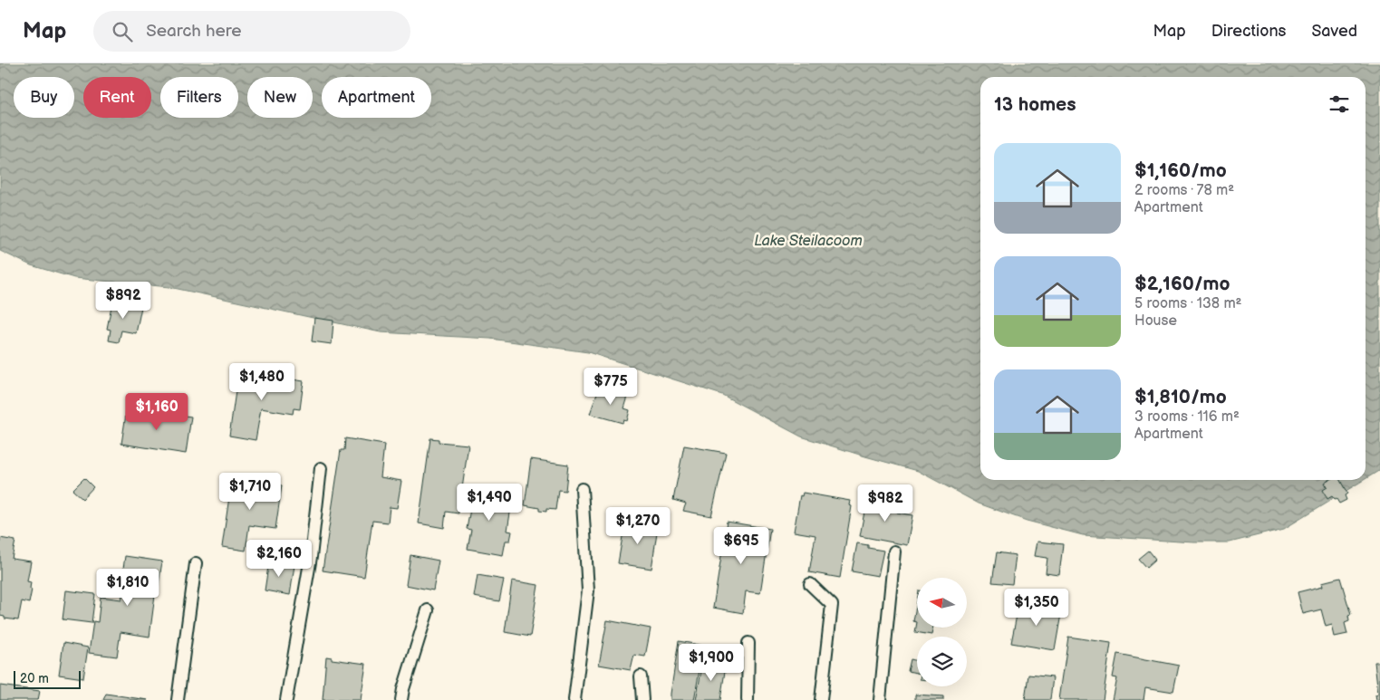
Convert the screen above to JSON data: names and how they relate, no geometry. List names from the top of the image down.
{
  "water": ["Lake Steilacoom"],
  "scale_bar": "20 m",
  "north": "left",
  "page": {
    "header": "Map",
    "search": "Search here",
    "nav": ["Map", "Directions", "Saved"],
    "chip": [
      "Buy",
      "Rent",
      "Filters",
      "New",
      "Apartment"
    ],
    "heading": "13 homes",
    "list": [
      {
        "name": "$1,160/mo",
        "note": "2 rooms · 78 m² · Apartment"
      },
      {
        "name": "$2,160/mo",
        "note": "5 rooms · 138 m² · House"
      },
      {
        "name": "$1,810/mo",
        "note": "3 rooms · 116 m² · Apartment"
      }
    ],
    "price": [
      "$892",
      "$1,480",
      "$775",
      "$1,160",
      "$1,710",
      "$1,490",
      "$982",
      "$1,270",
      "$695",
      "$2,160",
      "$1,810",
      "$1,350",
      "$1,900"
    ],
    "scale": "20 m"
  }
}
